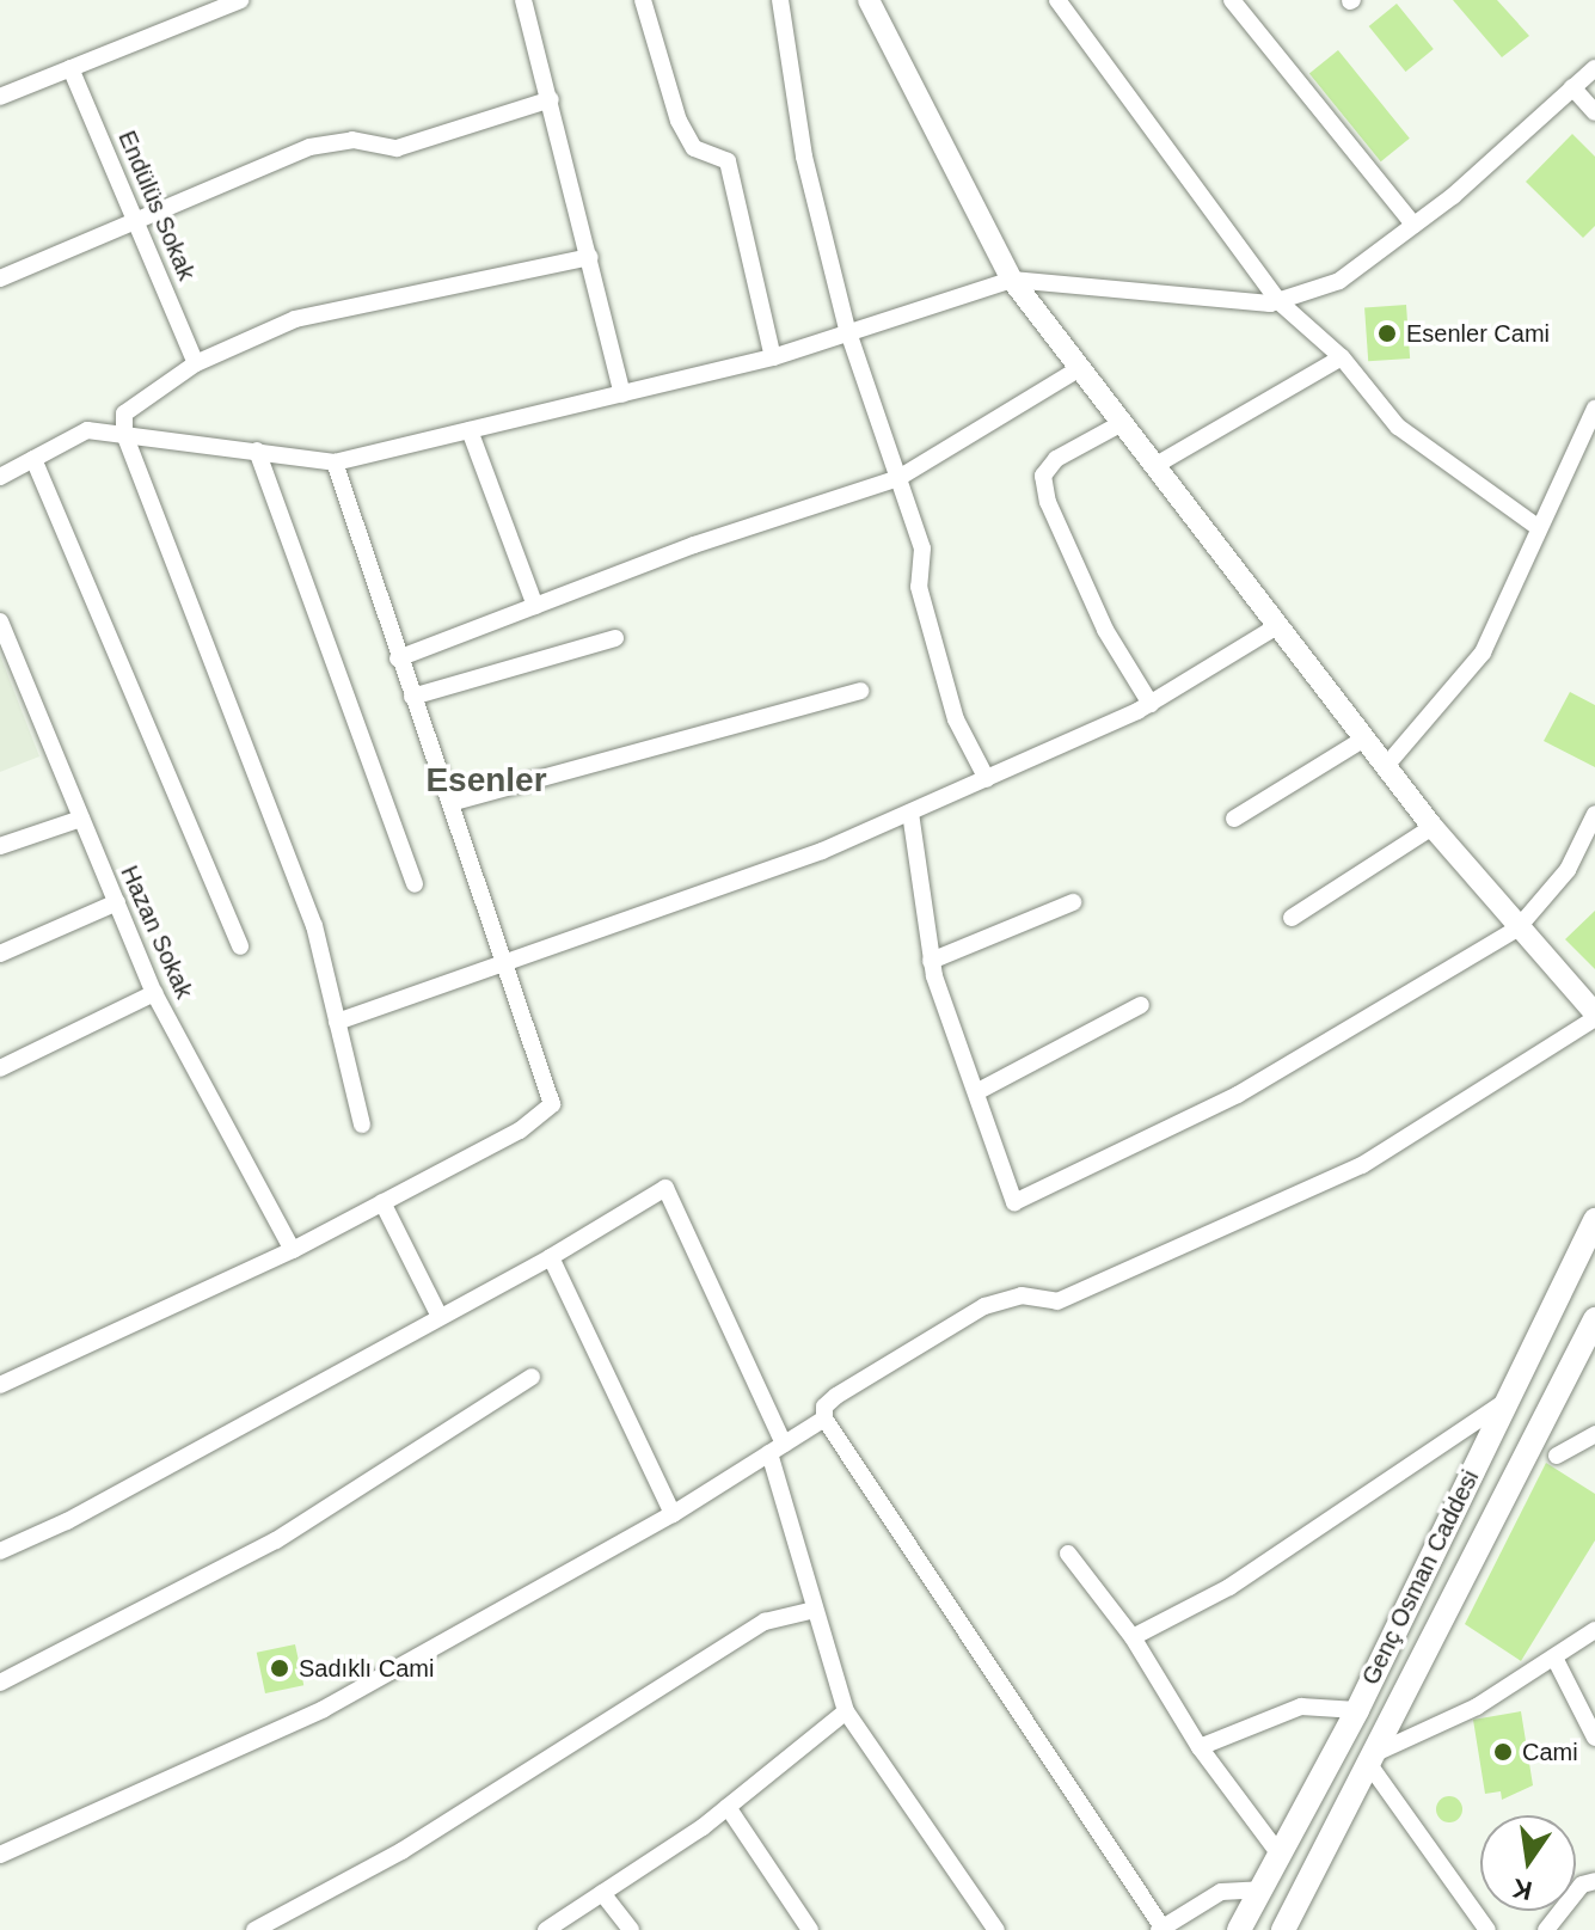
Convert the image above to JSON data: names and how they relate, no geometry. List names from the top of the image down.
{
  "streets": {
    "main road": ["Genç Osman Caddesi"],
    "street": ["Endülüs Sokak", "Hazan Sokak"]
  },
  "districts": ["Esenler"],
  "places": ["Esenler Cami", "Sadıklı Cami", "Cami"],
  "north": "bottom"
}
